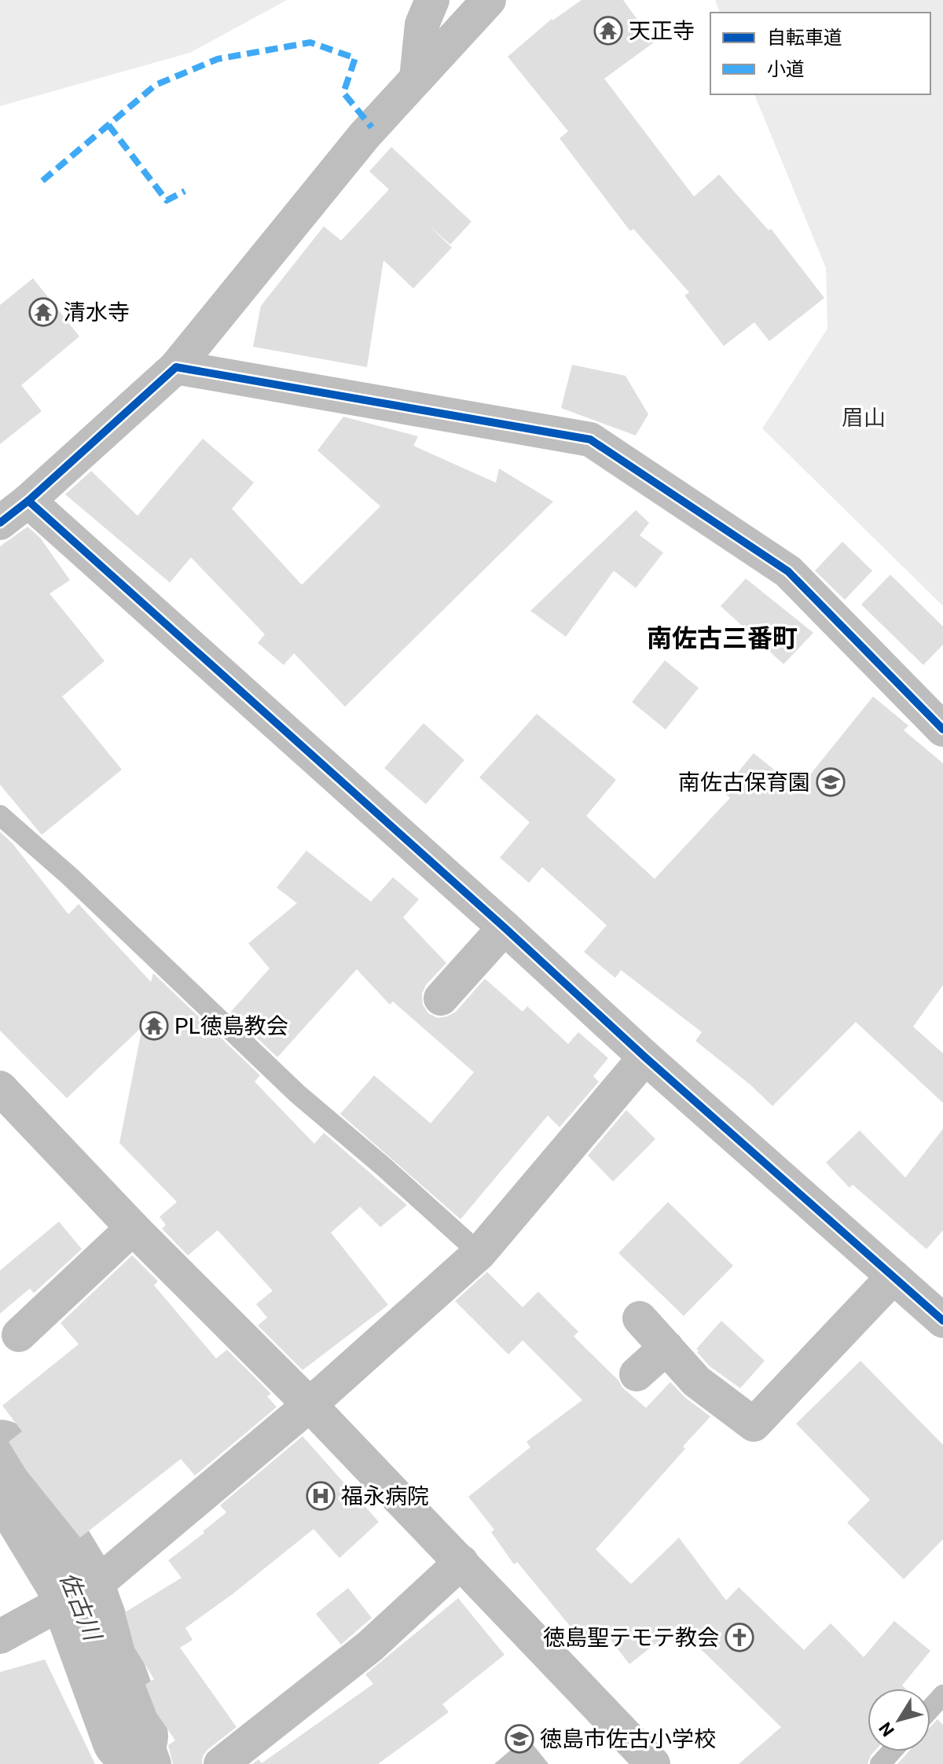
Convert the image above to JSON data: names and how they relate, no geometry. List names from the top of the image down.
{
  "districts": ["南佐古三番町"],
  "water": ["佐古川"],
  "parks": ["眉山"],
  "places": {
    "temple": ["天正寺", "清水寺", "PL徳島教会"],
    "school or university": ["南佐古保育園", "徳島市佐古小学校"],
    "hospital": ["福永病院"],
    "church": ["徳島聖テモテ教会"]
  },
  "legend": ["自転車道", "小道"],
  "north": "bottom left"
}
